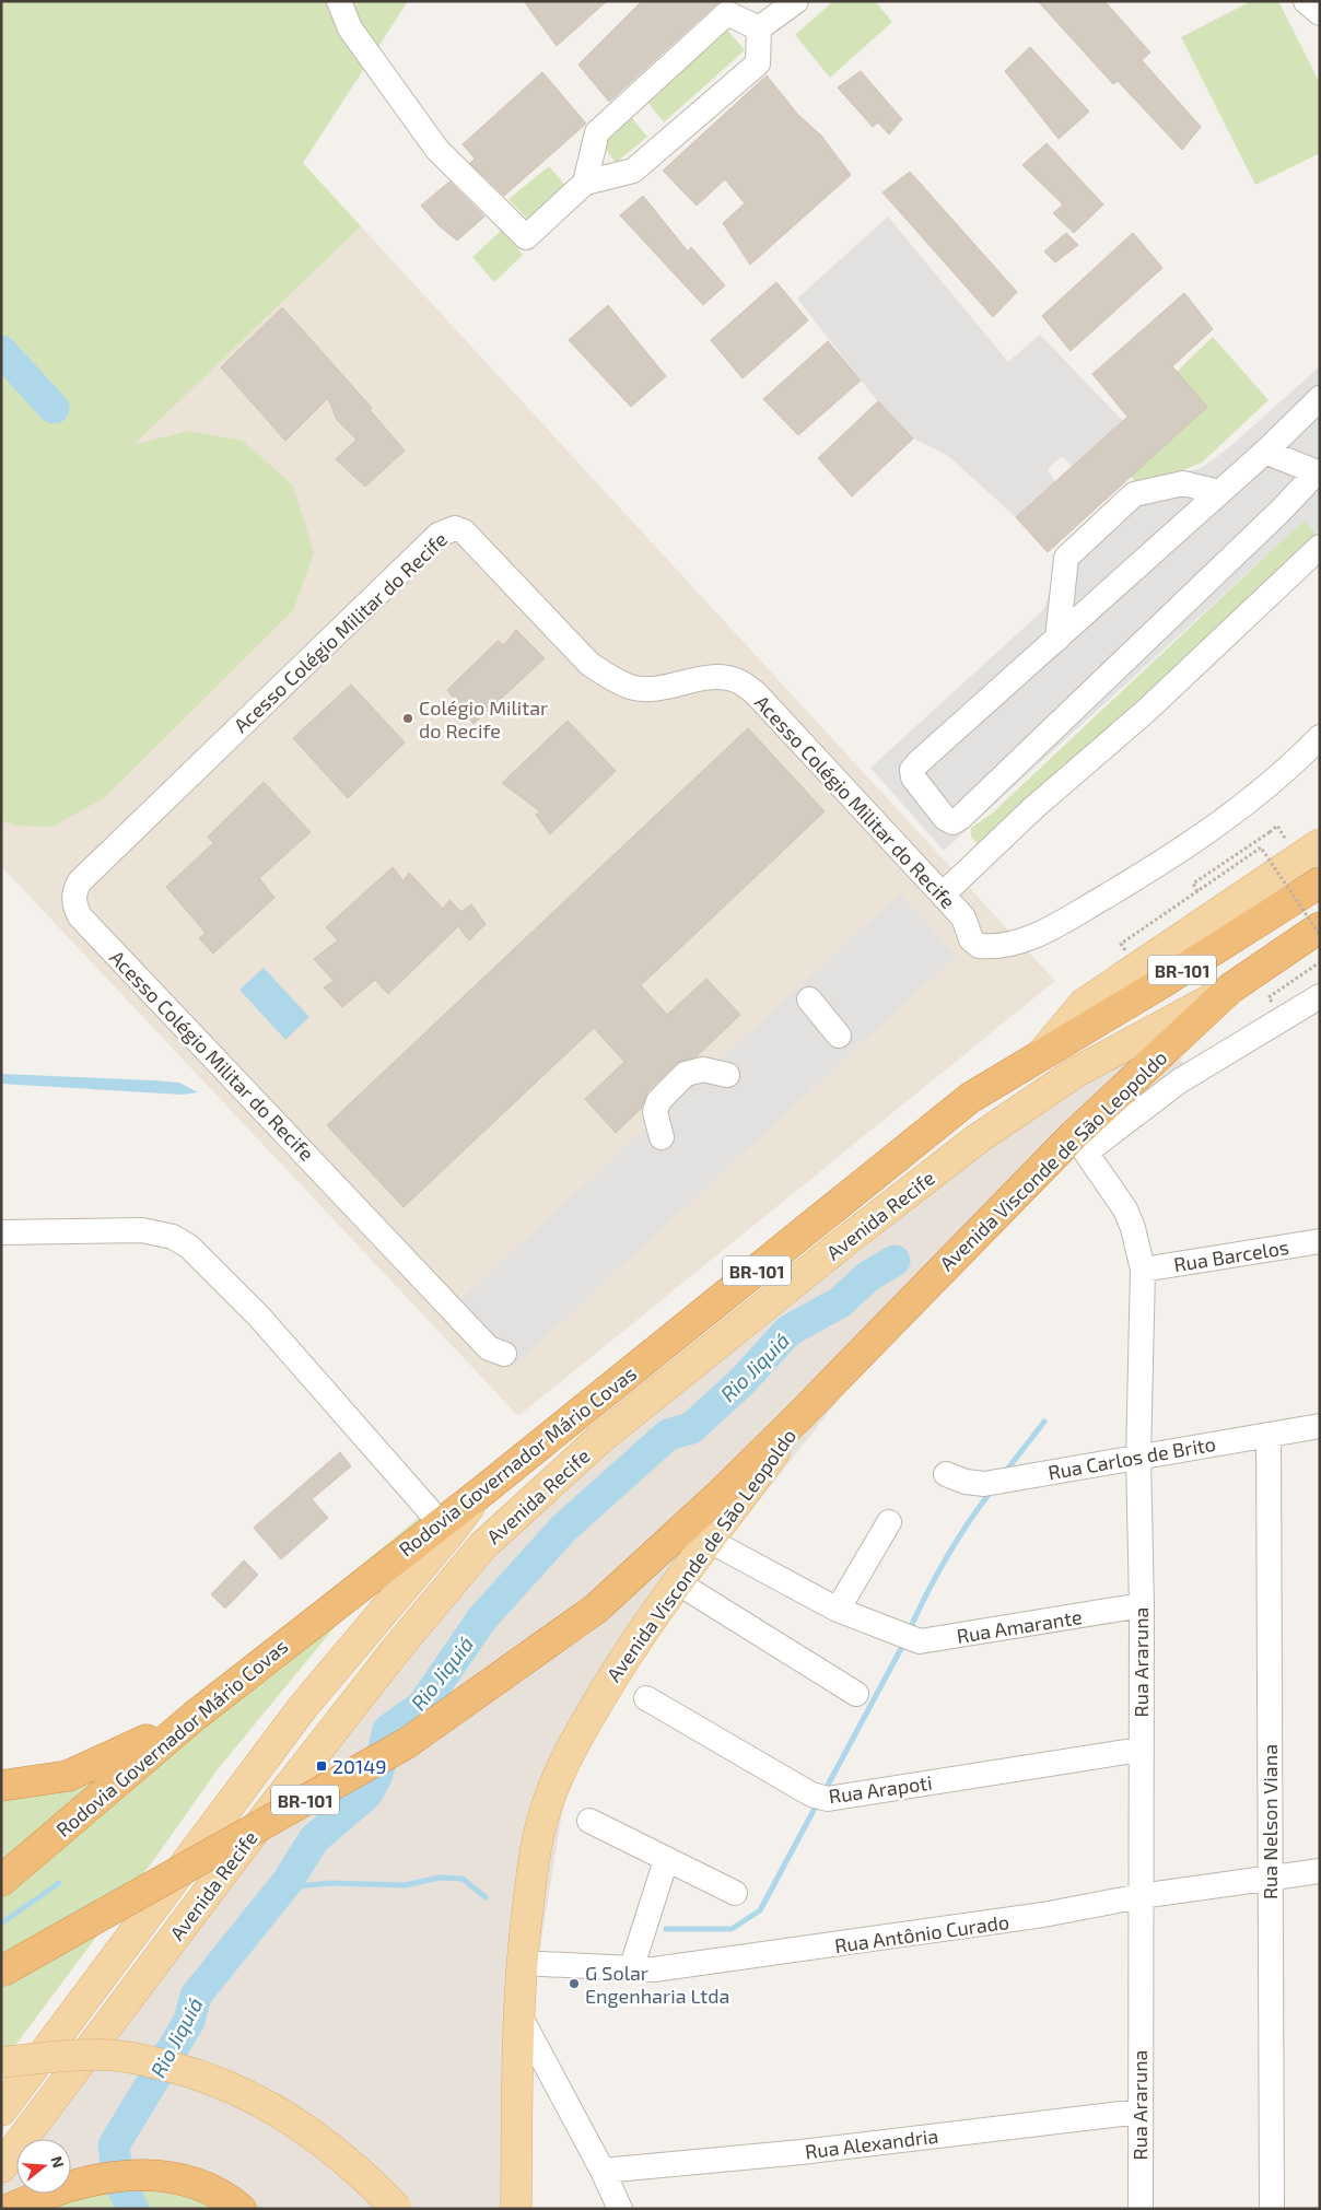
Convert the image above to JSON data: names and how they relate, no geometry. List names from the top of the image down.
{
  "streets": {
    "highway": ["BR-101", "Avenida Visconde de São Leopoldo", "Rodovia Governador Mário Covas"],
    "main road": ["Avenida Recife"],
    "street": [
      "Acesso Colégio Militar do Recife",
      "Rua Barcelos",
      "Rua Carlos de Brito",
      "Rua Amarante",
      "Rua Araruna",
      "Rua Arapoti",
      "Rua Nelson Viana",
      "Rua Antônio Curado",
      "Rua Alexandria"
    ]
  },
  "crossings": [
    ["BR-101", "Rodovia Governador Mário Covas"],
    ["Avenida Visconde de São Leopoldo", "Avenida Recife"],
    ["Avenida Visconde de São Leopoldo", "Rua Araruna"],
    ["Avenida Visconde de São Leopoldo", "Rua Antônio Curado"],
    ["Avenida Recife", "Rodovia Governador Mário Covas"],
    ["Rua Barcelos", "Rua Araruna"],
    ["Rua Carlos de Brito", "Rua Araruna"],
    ["Rua Carlos de Brito", "Rua Nelson Viana"],
    ["Rua Amarante", "Rua Araruna"],
    ["Rua Araruna", "Rua Arapoti"],
    ["Rua Araruna", "Rua Antônio Curado"],
    ["Rua Araruna", "Rua Alexandria"],
    ["Rua Nelson Viana", "Rua Antônio Curado"]
  ],
  "water": ["Rio Jiquiá"],
  "places": {
    "other": ["Colégio Militar do Recife", "G Solar Engenharia Ltda"],
    "transit": ["20149"]
  },
  "north": "right"
}
